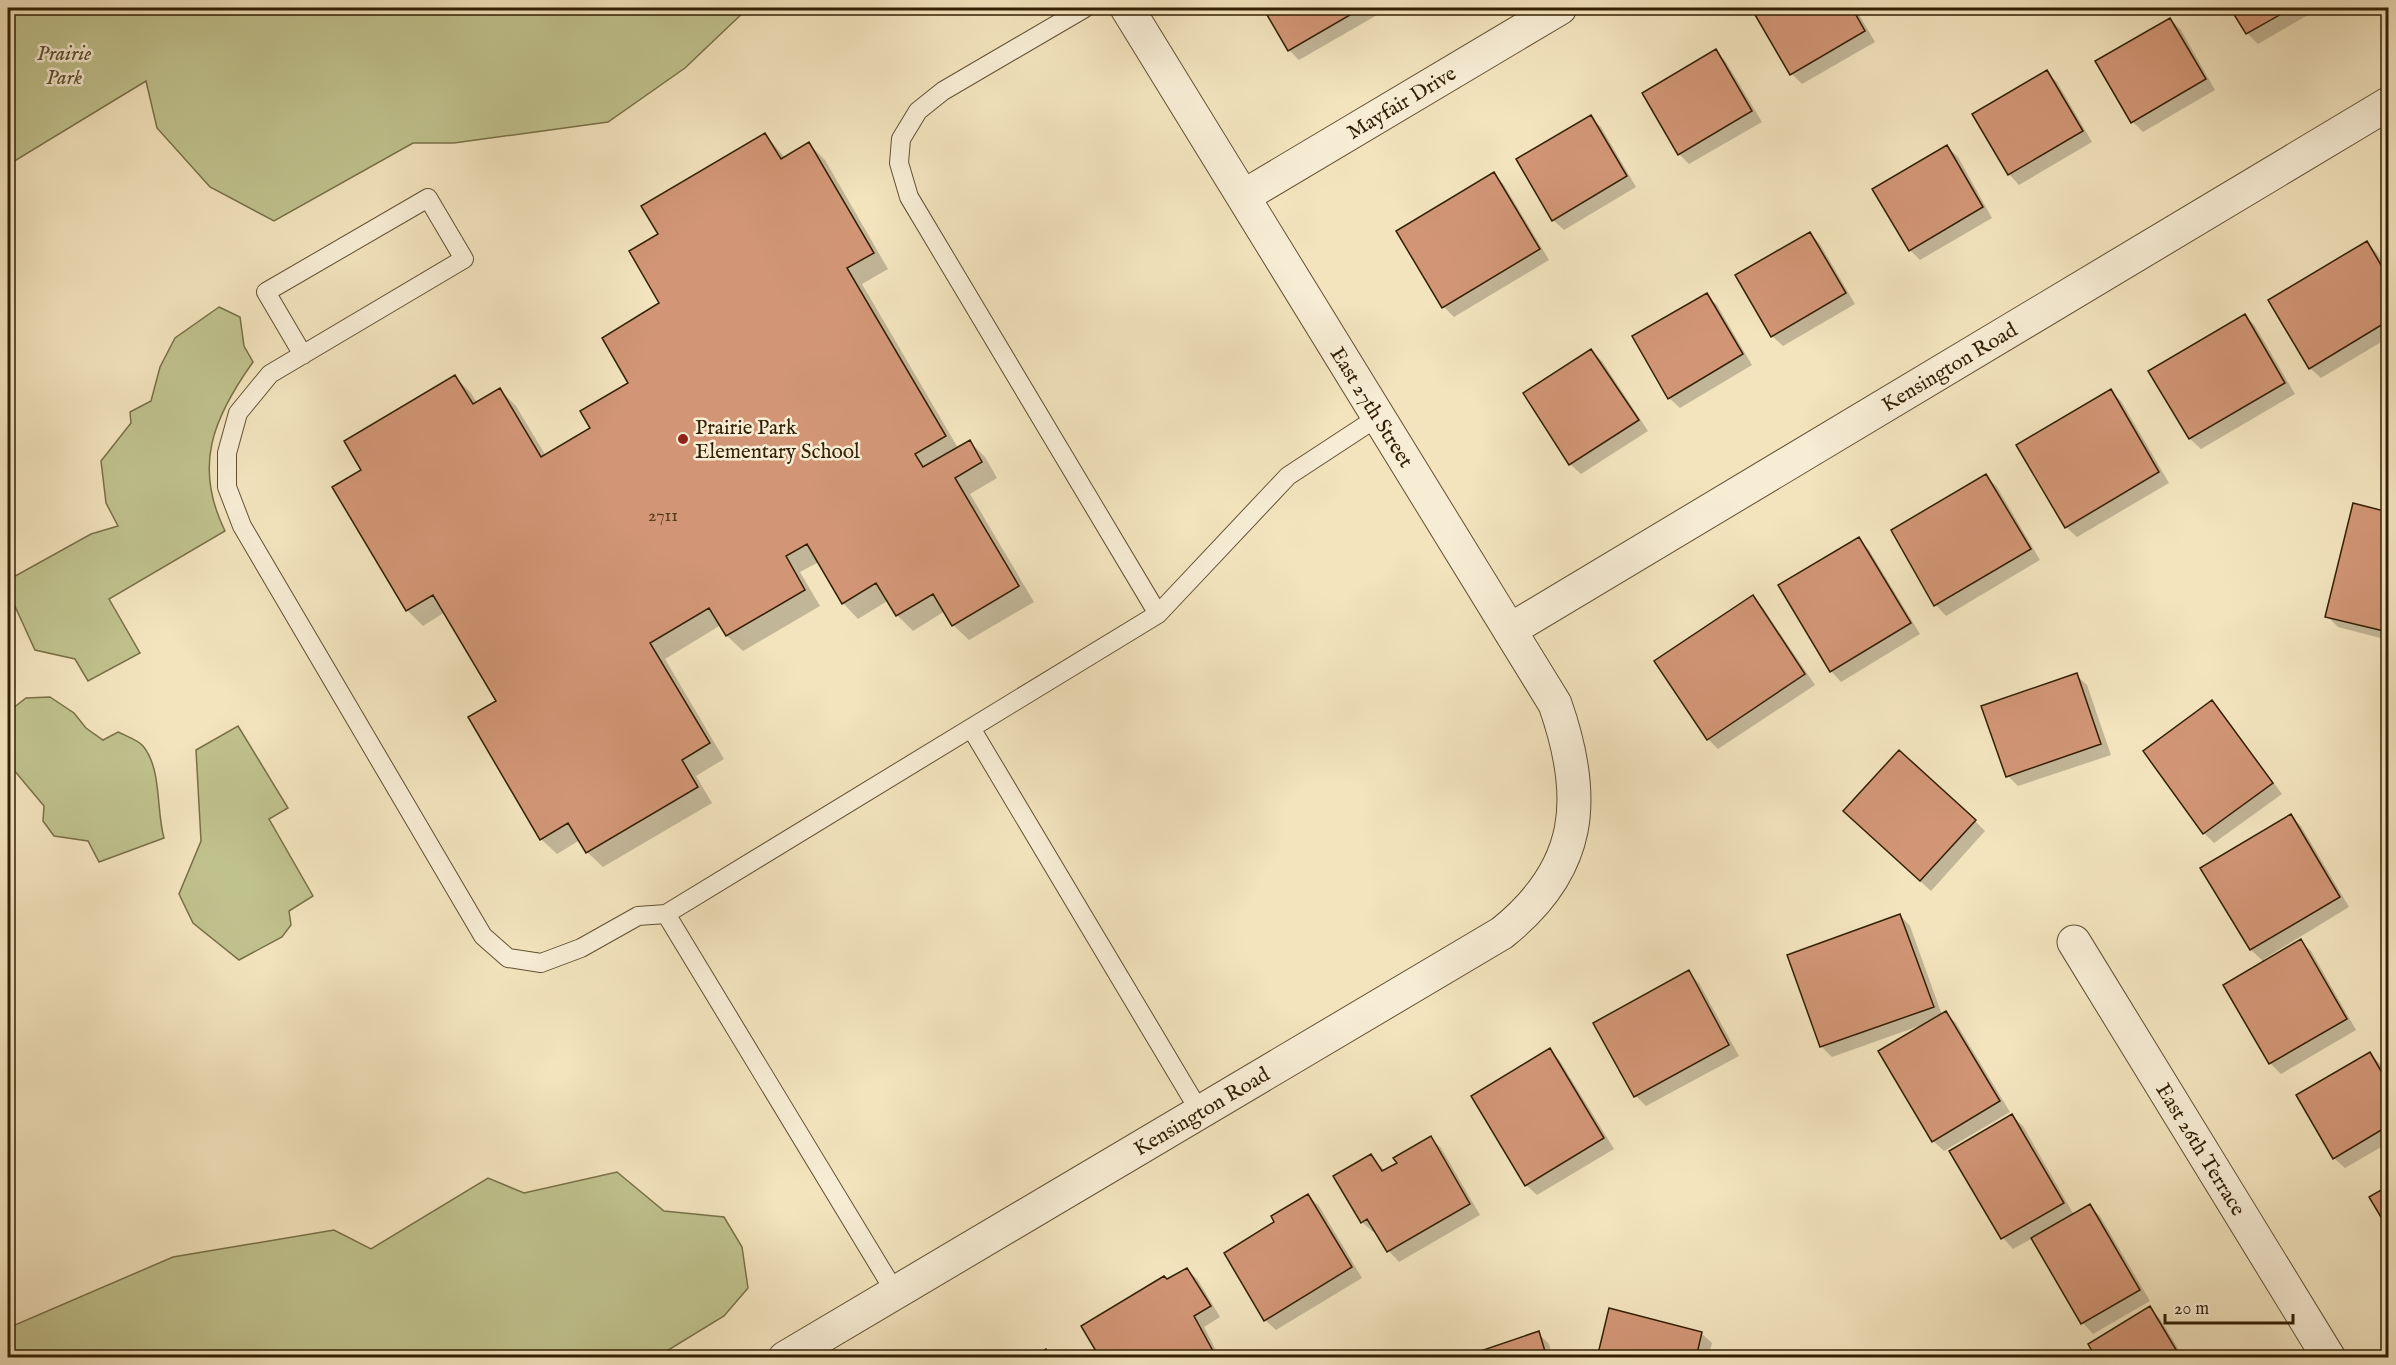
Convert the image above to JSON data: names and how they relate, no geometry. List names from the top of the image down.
{
  "streets": {
    "street": [
      "Mayfair Drive",
      "Kensington Road",
      "East 27th Street",
      "East 26th Terrace"
    ]
  },
  "crossings": [
    ["Mayfair Drive", "East 27th Street"],
    ["Kensington Road", "East 27th Street"]
  ],
  "parks": ["Prairie Park"],
  "places": ["Prairie Park Elementary School"],
  "house_numbers": ["2711"],
  "scale_bar": "20 m"
}
